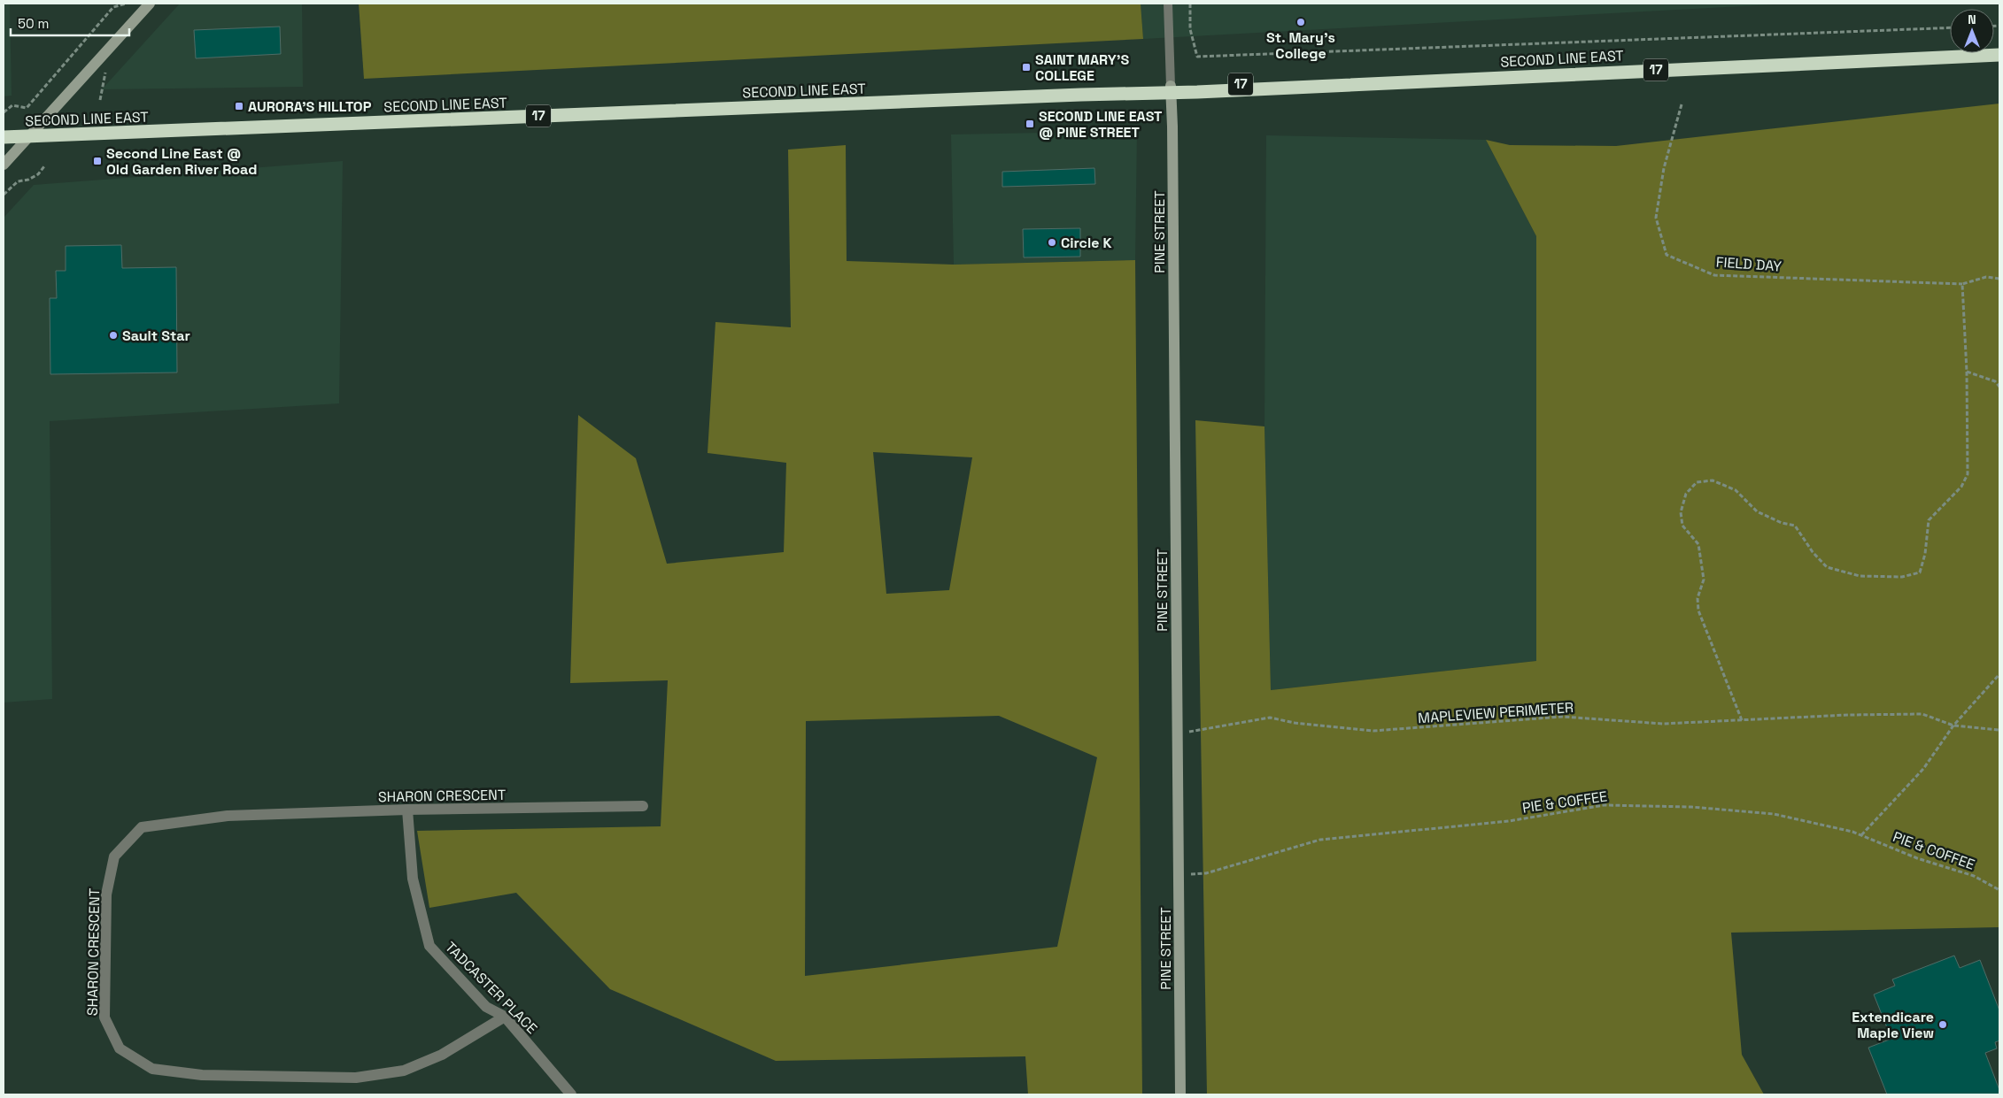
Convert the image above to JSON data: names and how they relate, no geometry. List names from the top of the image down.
{
  "streets": {
    "highway": ["SECOND LINE EAST", "17"],
    "street": ["PINE STREET", "SHARON CRESCENT", "TADCASTER PLACE"],
    "path": ["FIELD DAY", "MAPLEVIEW PERIMETER", "PIE & COFFEE"]
  },
  "crossings": [
    ["SECOND LINE EAST", "PINE STREET"],
    ["PINE STREET", "MAPLEVIEW PERIMETER"],
    ["PINE STREET", "PIE & COFFEE"],
    ["SHARON CRESCENT", "TADCASTER PLACE"]
  ],
  "places": {
    "other": [
      "St. Mary's College",
      "Circle K",
      "Sault Star",
      "Extendicare Maple View"
    ],
    "transit": [
      "SAINT MARY'S COLLEGE",
      "AURORA'S HILLTOP",
      "SECOND LINE EAST @ PINE STREET",
      "Second Line East @ Old Garden River Road"
    ]
  },
  "scale_bar": "50 m",
  "north": "top"
}
